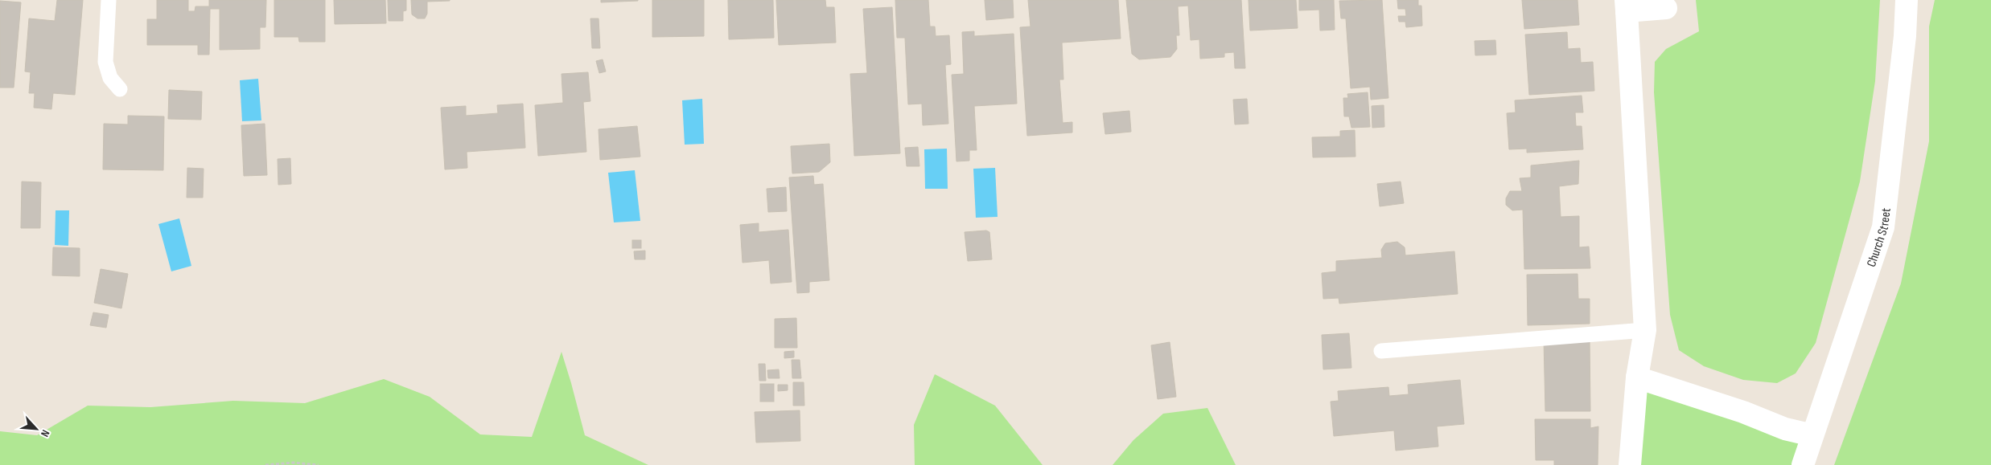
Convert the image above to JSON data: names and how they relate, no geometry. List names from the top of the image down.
{
  "streets": {
    "street": ["Church Street"]
  },
  "north": "bottom right"
}
